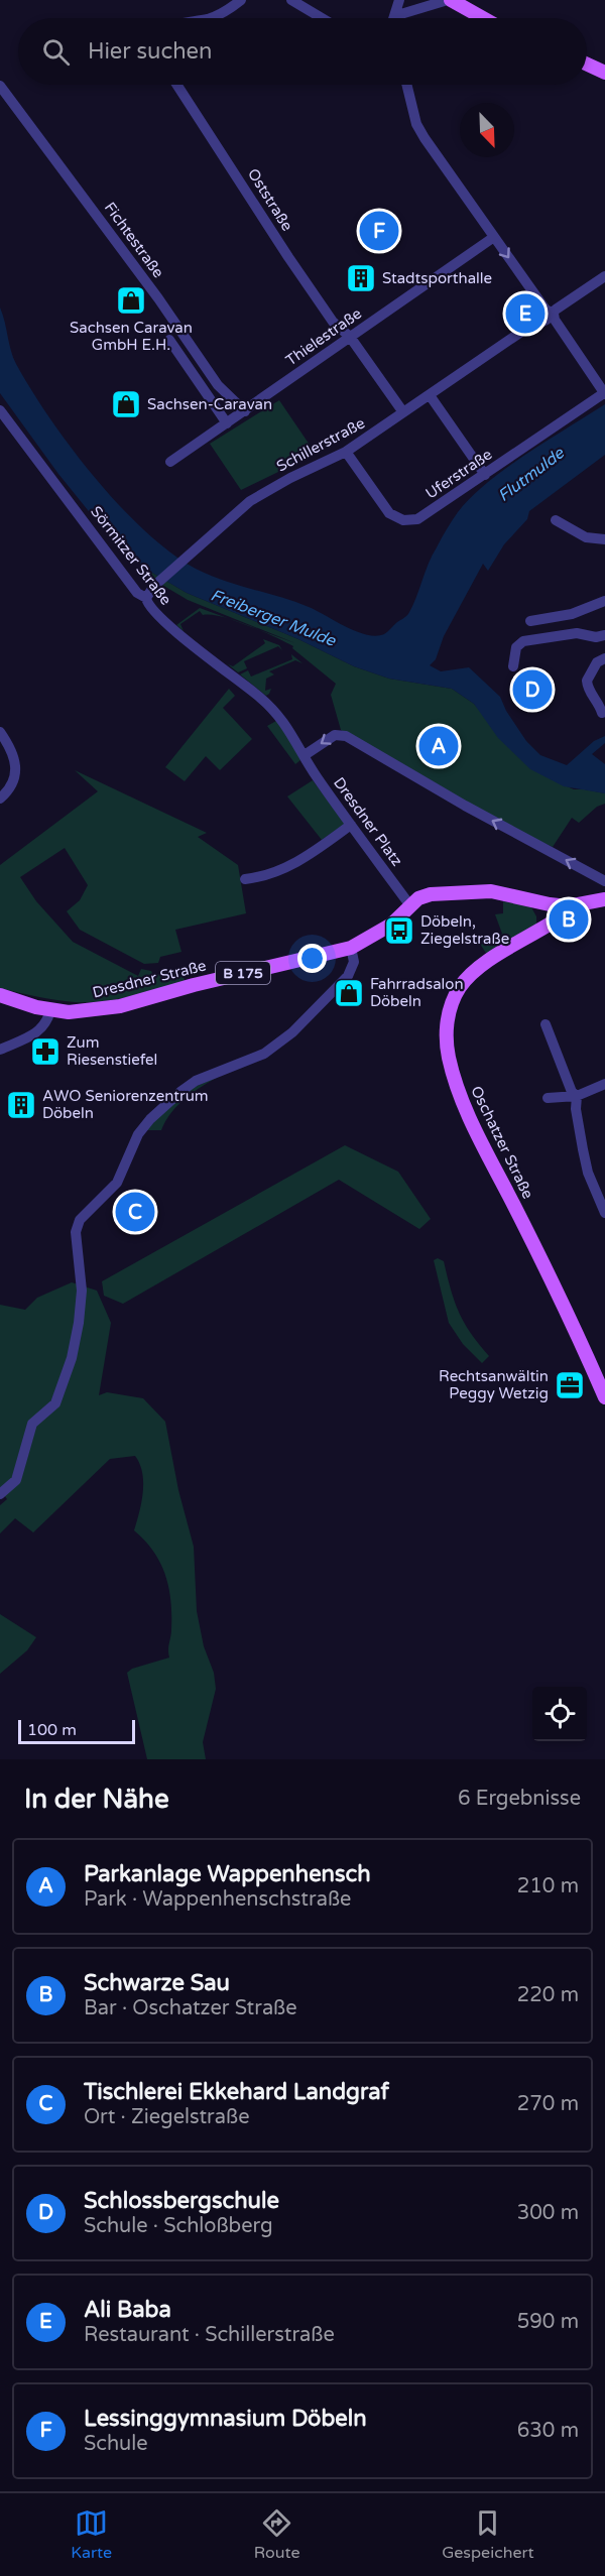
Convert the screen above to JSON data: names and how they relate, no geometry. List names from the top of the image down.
{
  "streets": {
    "main road": ["B 175", "Dresdner Straße", "Oschatzer Straße"],
    "street": [
      "Oststraße",
      "Fichtestraße",
      "Thielestraße",
      "Schillerstraße",
      "Uferstraße",
      "Sörmitzer Straße",
      "Dresdner Platz"
    ]
  },
  "crossings": [
    ["Oststraße", "Thielestraße"],
    ["Oststraße", "Schillerstraße"],
    ["Fichtestraße", "Thielestraße"],
    ["Schillerstraße", "Uferstraße"],
    ["Schillerstraße", "Sörmitzer Straße"],
    ["Sörmitzer Straße", "Dresdner Platz"],
    ["Dresdner Platz", "Dresdner Straße"],
    ["B 175", "Dresdner Straße"],
    ["B 175", "Oschatzer Straße"],
    ["Dresdner Straße", "Oschatzer Straße"]
  ],
  "water": ["Flutmulde", "Freiberger Mulde"],
  "places": {
    "building": ["Stadtsporthalle", "AWO Seniorenzentrum Döbeln"],
    "shop": ["Sachsen Caravan GmbH E.H.", "Sachsen-Caravan", "Fahrradsalon Döbeln"],
    "bus stop": ["Döbeln, Ziegelstraße"],
    "pharmacy": ["Zum Riesenstiefel"],
    "office": ["Rechtsanwältin Peggy Wetzig"]
  },
  "scale_bar": "100 m",
  "north": "bottom right",
  "page": {
    "search": "Hier suchen",
    "pins": [
      "F",
      "E",
      "D",
      "A",
      "B",
      "C"
    ],
    "scale": "100 m",
    "heading": ["In der Nähe", "6 Ergebnisse"],
    "list": [
      {
        "mark": "A",
        "name": "Parkanlage Wappenhensch",
        "note": "Park · Wappenhenschstraße",
        "value": "210 m"
      },
      {
        "mark": "B",
        "name": "Schwarze Sau",
        "note": "Bar · Oschatzer Straße",
        "value": "220 m"
      },
      {
        "mark": "C",
        "name": "Tischlerei Ekkehard Landgraf",
        "note": "Ort · Ziegelstraße",
        "value": "270 m"
      },
      {
        "mark": "D",
        "name": "Schlossbergschule",
        "note": "Schule · Schloßberg",
        "value": "300 m"
      },
      {
        "mark": "E",
        "name": "Ali Baba",
        "note": "Restaurant · Schillerstraße",
        "value": "590 m"
      },
      {
        "mark": "F",
        "name": "Lessinggymnasium Döbeln",
        "note": "Schule",
        "value": "630 m"
      }
    ],
    "nav": ["Karte", "Route", "Gespeichert"]
  }
}
